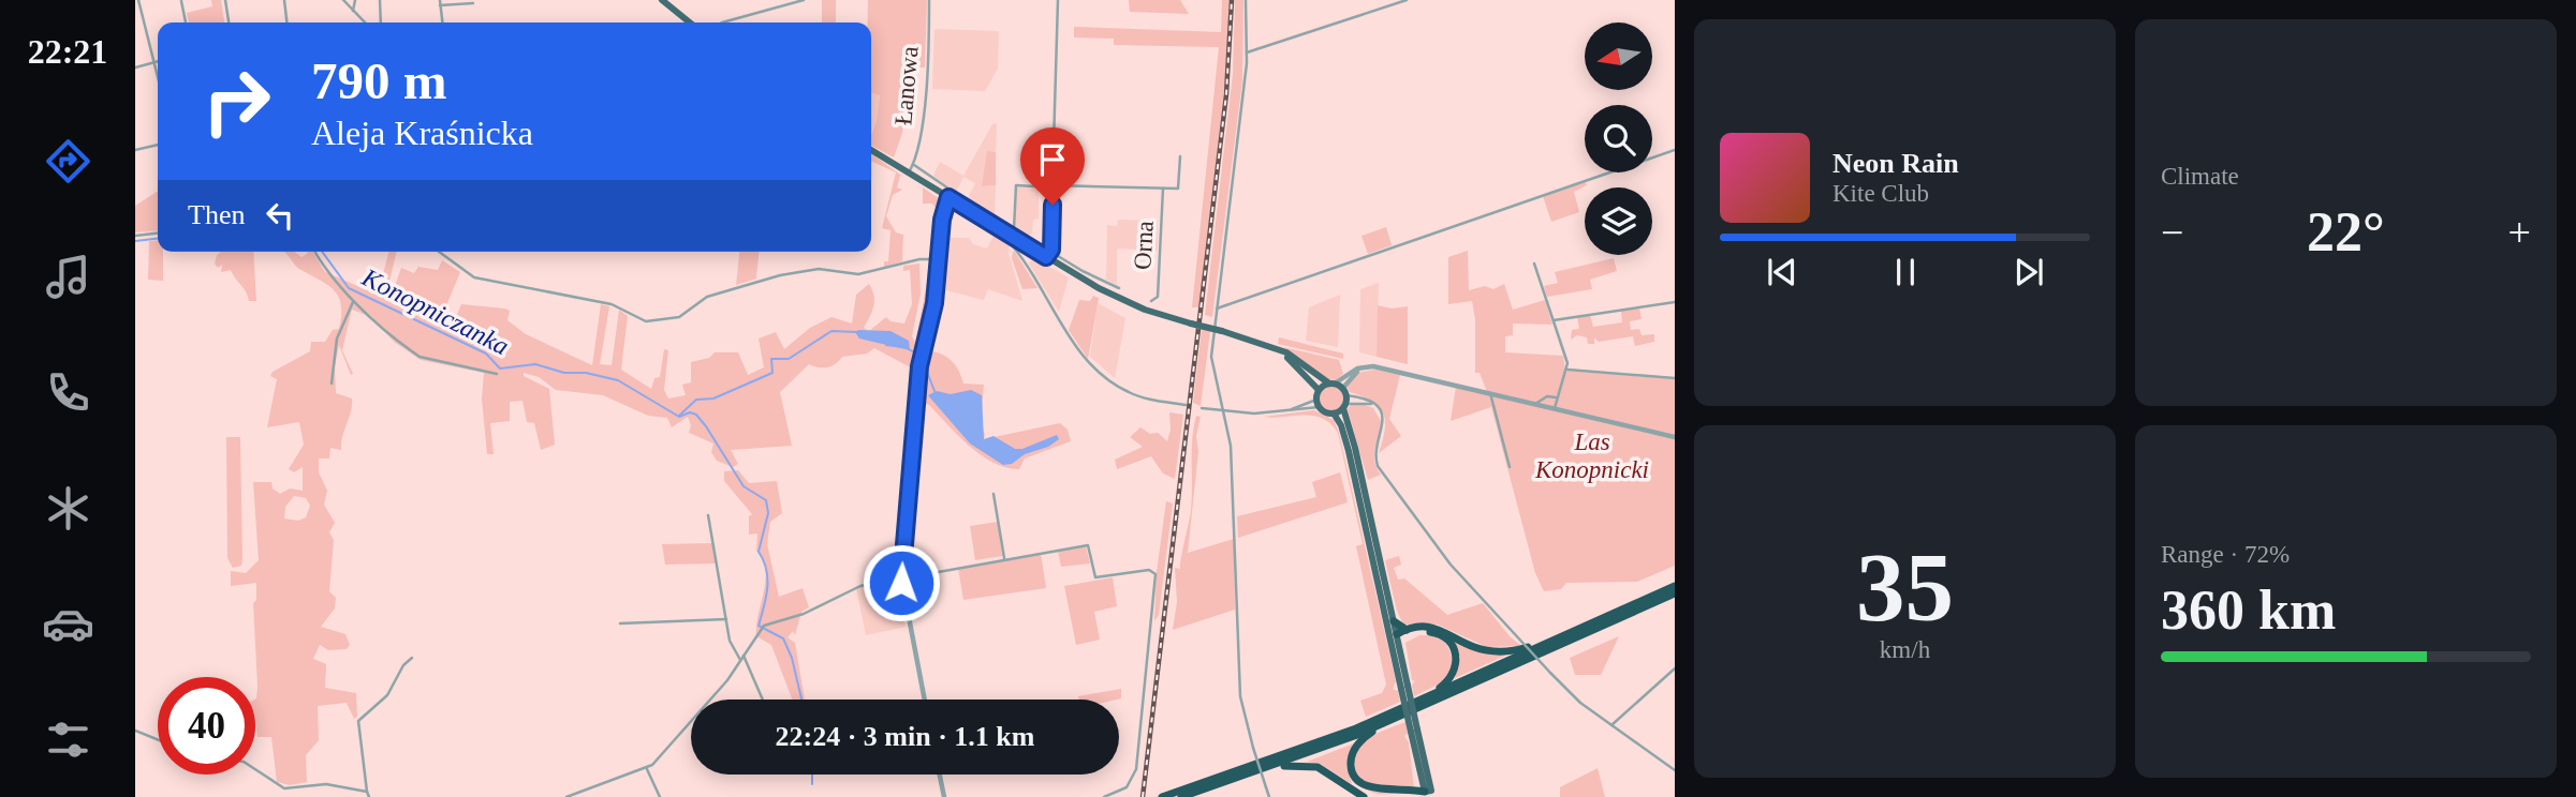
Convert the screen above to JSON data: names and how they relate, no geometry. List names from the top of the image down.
{
  "streets": {
    "street": ["Łanowa", "Orna"]
  },
  "water": ["Konopniczanka"],
  "parks": ["Las Konopnicki"],
  "north": "left",
  "page": {
    "tabs": "22:21",
    "tile": [
      "Climate",
      ["35", "km/h"],
      ["Range · 72%", "360 km"]
    ],
    "turn": ["790 m", "Aleja Kraśnicka"],
    "song": ["Neon Rain", "Kite Club"],
    "then": "Then",
    "heat": ["−", "22°", "+"],
    "limit": "40",
    "trip": "22:24 · 3 min · 1.1 km"
  }
}
